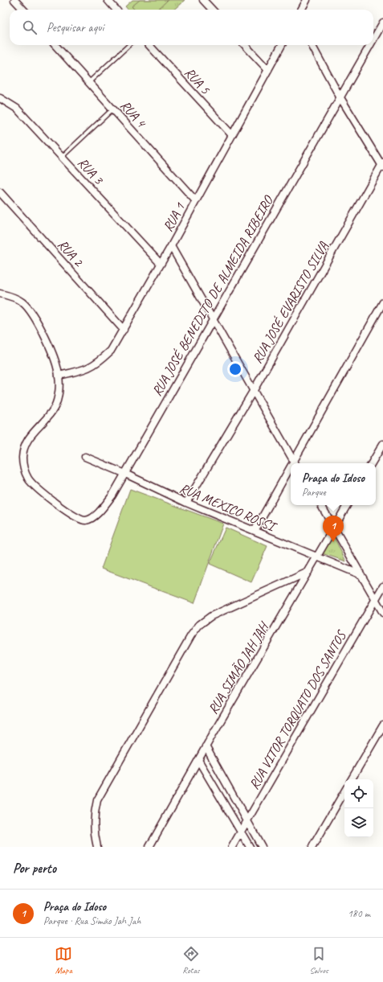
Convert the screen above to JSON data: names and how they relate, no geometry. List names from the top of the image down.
{
  "streets": {
    "street": [
      "RUA 5",
      "RUA 4",
      "RUA 3",
      "RUA 1",
      "RUA 2",
      "RUA JOSÉ BENEDITO DE ALMEIDA RIBEIRO",
      "RUA JOSÉ EVARISTO SILVA",
      "RUA MEXICO ROSSI",
      "RUA SIMÃO JAH JAH",
      "RUA VITOR TORQUATO DOS SANTOS"
    ]
  },
  "crossings": [
    ["RUA 5", "RUA 1"],
    ["RUA 4", "RUA 1"],
    ["RUA 3", "RUA 1"],
    ["RUA 1", "RUA 2"],
    ["RUA 1", "RUA JOSÉ BENEDITO DE ALMEIDA RIBEIRO"],
    ["RUA JOSÉ BENEDITO DE ALMEIDA RIBEIRO", "RUA MEXICO ROSSI"],
    ["RUA JOSÉ EVARISTO SILVA", "RUA MEXICO ROSSI"],
    ["RUA MEXICO ROSSI", "RUA SIMÃO JAH JAH"]
  ],
  "page": {
    "search": "Pesquisar aqui",
    "popup": ["Praça do Idoso", "Parque"],
    "pins": "1",
    "heading": "Por perto",
    "list": [
      {
        "mark": "1",
        "name": "Praça do Idoso",
        "note": "Parque · Rua Simão Jah Jah",
        "value": "180 m"
      }
    ],
    "nav": ["Mapa", "Rotas", "Salvos"]
  }
}
